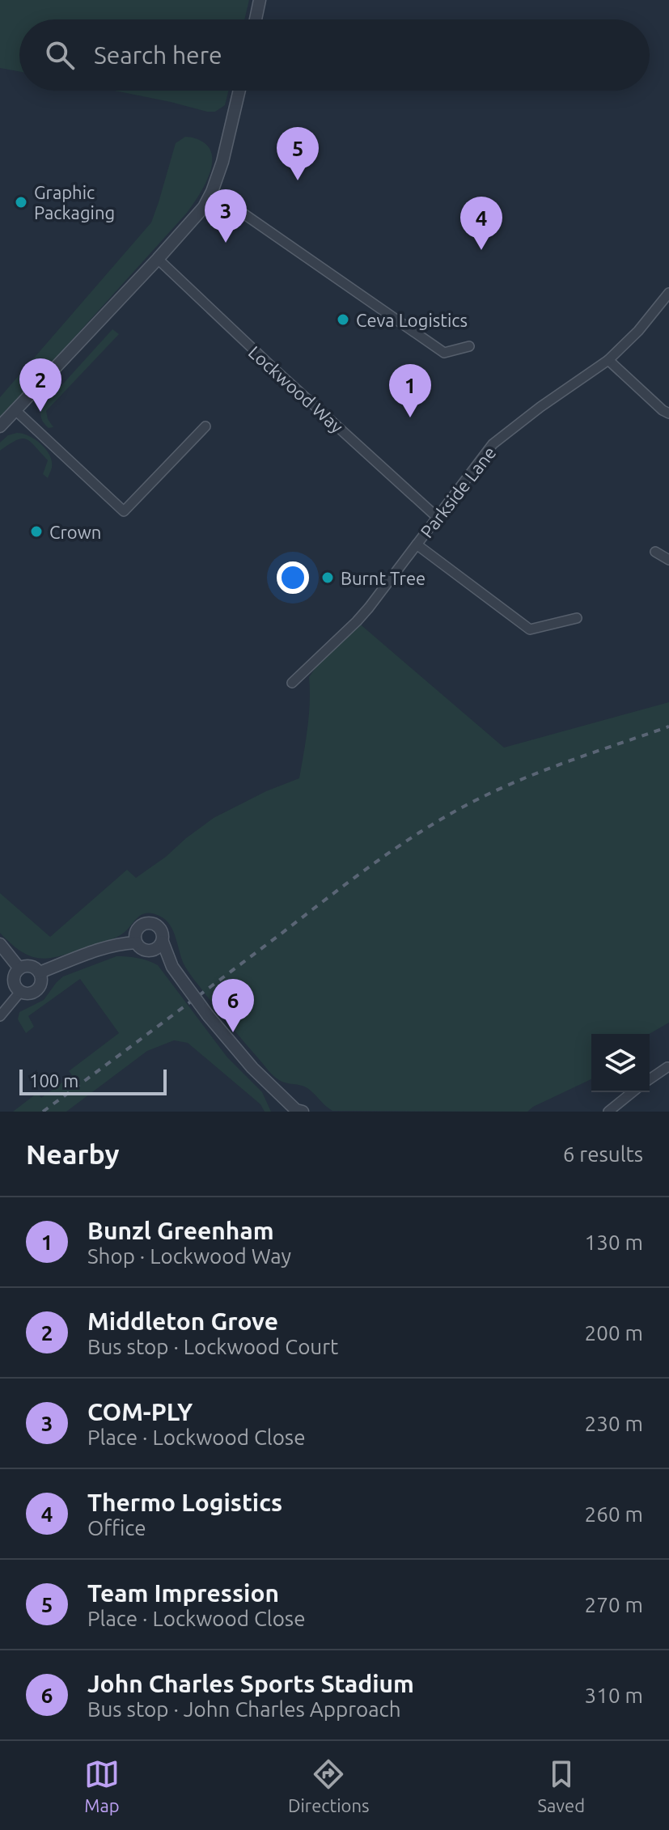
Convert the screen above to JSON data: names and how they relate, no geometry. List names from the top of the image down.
{
  "streets": {
    "street": ["Lockwood Way", "Parkside Lane"]
  },
  "crossings": [
    ["Lockwood Way", "Parkside Lane"]
  ],
  "places": [
    "Graphic Packaging",
    "Ceva Logistics",
    "Crown",
    "Burnt Tree"
  ],
  "scale_bar": "100 m",
  "page": {
    "search": "Search here",
    "pins": [
      "5",
      "3",
      "4",
      "2",
      "1",
      "6"
    ],
    "scale": "100 m",
    "heading": ["Nearby", "6 results"],
    "list": [
      {
        "mark": "1",
        "name": "Bunzl Greenham",
        "note": "Shop · Lockwood Way",
        "value": "130 m"
      },
      {
        "mark": "2",
        "name": "Middleton Grove",
        "note": "Bus stop · Lockwood Court",
        "value": "200 m"
      },
      {
        "mark": "3",
        "name": "COM-PLY",
        "note": "Place · Lockwood Close",
        "value": "230 m"
      },
      {
        "mark": "4",
        "name": "Thermo Logistics",
        "note": "Office",
        "value": "260 m"
      },
      {
        "mark": "5",
        "name": "Team Impression",
        "note": "Place · Lockwood Close",
        "value": "270 m"
      },
      {
        "mark": "6",
        "name": "John Charles Sports Stadium",
        "note": "Bus stop · John Charles Approach",
        "value": "310 m"
      }
    ],
    "nav": ["Map", "Directions", "Saved"]
  }
}
